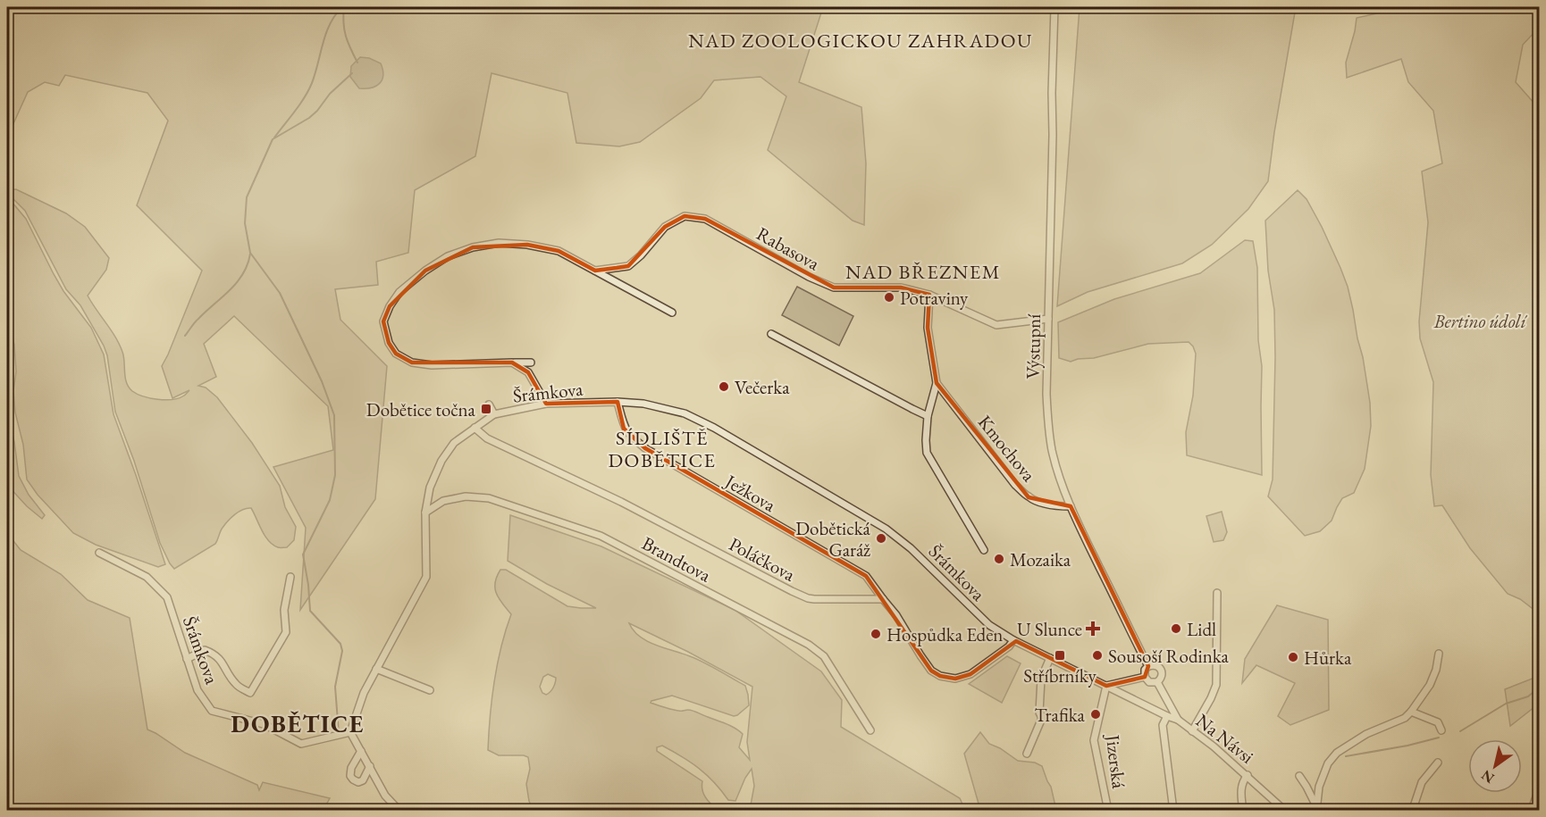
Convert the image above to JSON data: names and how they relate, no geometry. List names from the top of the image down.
{
  "streets": {
    "street": [
      "Rabasova",
      "Výstupní",
      "Šrámkova",
      "Kmochova",
      "Ježkova",
      "Brandtova",
      "Poláčkova",
      "Na Návsi",
      "Jizerská"
    ]
  },
  "crossings": [
    ["Rabasova", "Výstupní"],
    ["Rabasova", "Kmochova"],
    ["Výstupní", "Kmochova"],
    ["Výstupní", "Na Návsi"],
    ["Šrámkova", "Ježkova"],
    ["Šrámkova", "Brandtova"],
    ["Šrámkova", "Poláčkova"],
    ["Šrámkova", "Na Návsi"],
    ["Šrámkova", "Jizerská"],
    ["Ježkova", "Poláčkova"]
  ],
  "districts": [
    "NAD ZOOLOGICKOU ZAHRADOU",
    "NAD BŘEZNEM",
    "SÍDLIŠTĚ DOBĚTICE",
    "DOBĚTICE"
  ],
  "parks": ["Bertino údolí"],
  "places": {
    "other": [
      "Potraviny",
      "Večerka",
      "Dobětická Garáž",
      "Mozaika",
      "Lidl",
      "Hospůdka Eden",
      "Sousoší Rodinka",
      "Hůrka",
      "Trafika"
    ],
    "transit": ["Dobětice točna", "Stříbrníky"],
    "health": ["U Slunce"]
  },
  "north": "bottom left"
}
